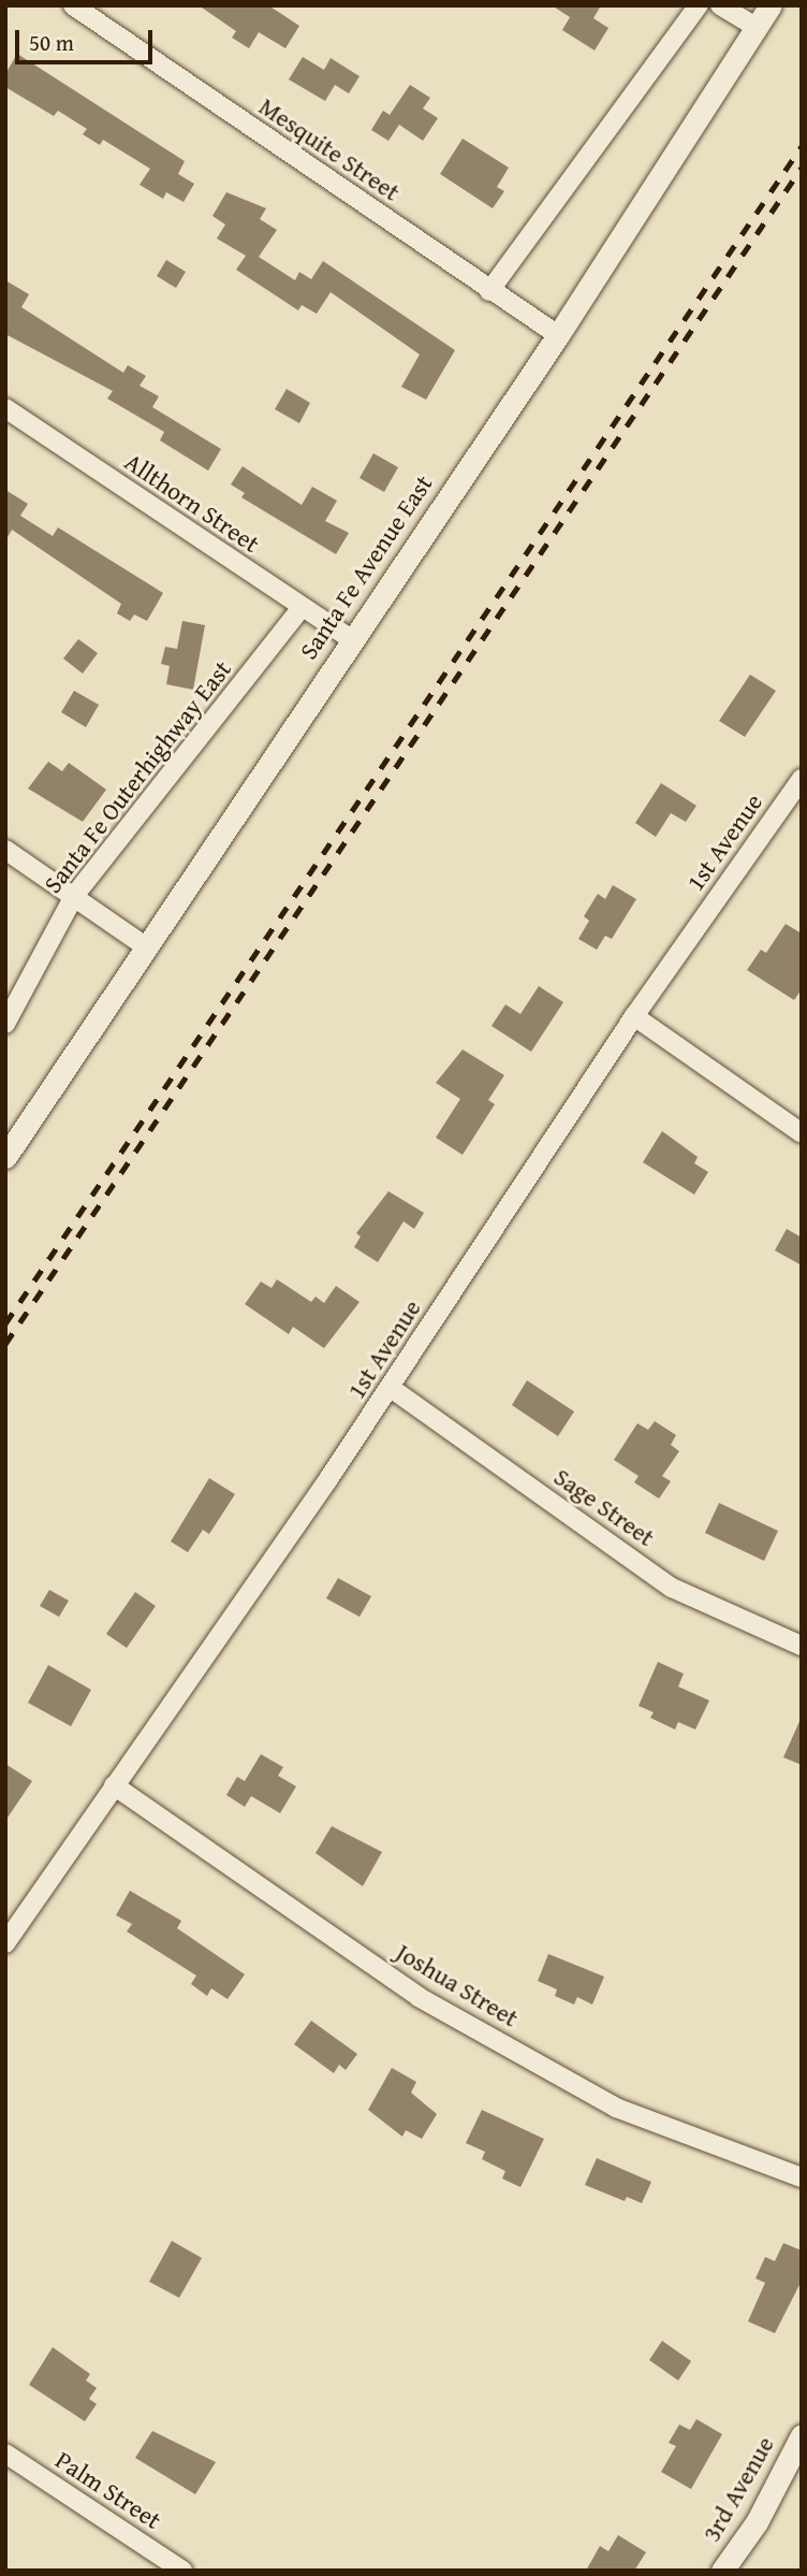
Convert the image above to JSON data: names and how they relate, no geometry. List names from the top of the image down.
{
  "streets": {
    "street": [
      "Mesquite Street",
      "Allthorn Street",
      "Santa Fe Avenue East",
      "Santa Fe Outerhighway East",
      "1st Avenue",
      "Sage Street",
      "Joshua Street",
      "3rd Avenue",
      "Palm Street"
    ]
  },
  "crossings": [
    ["Mesquite Street", "Santa Fe Avenue East"],
    ["Allthorn Street", "Santa Fe Avenue East"],
    ["Allthorn Street", "Santa Fe Outerhighway East"],
    ["1st Avenue", "Sage Street"],
    ["1st Avenue", "Joshua Street"]
  ],
  "scale_bar": "50 m"
}
